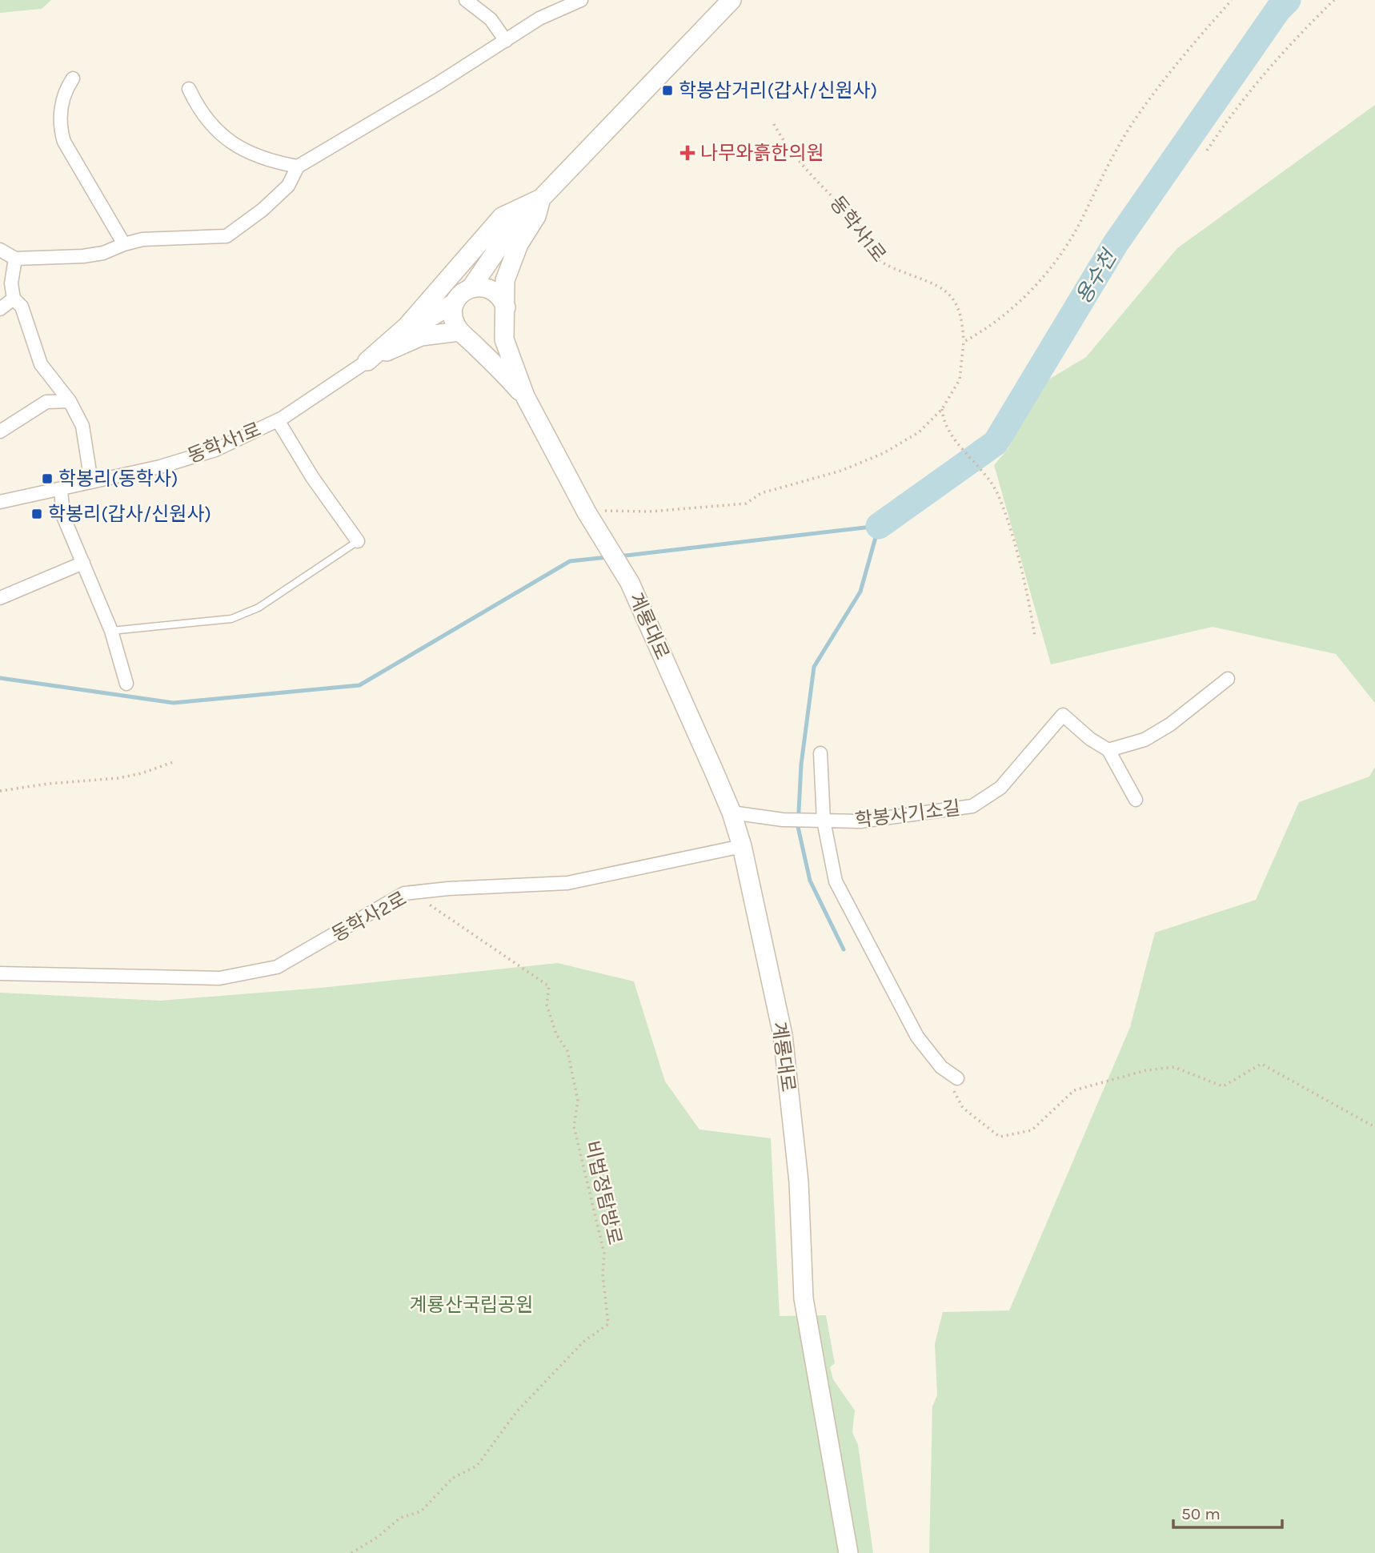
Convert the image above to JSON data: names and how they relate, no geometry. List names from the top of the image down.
{
  "streets": {
    "street": [
      "동학사1로",
      "계룡대로",
      "학봉사기소길",
      "동학사2로"
    ],
    "path": ["비법정탐방로"]
  },
  "crossings": [
    ["동학사1로", "계룡대로"],
    ["계룡대로", "학봉사기소길"],
    ["계룡대로", "동학사2로"],
    ["동학사2로", "비법정탐방로"]
  ],
  "water": ["용수천"],
  "parks": ["계룡산국립공원"],
  "places": {
    "transit": ["학봉삼거리(갑사/신원사)", "학봉리(동학사)", "학봉리(갑사/신원사)"],
    "health": ["나무와흙한의원"]
  },
  "scale_bar": "50 m"
}
